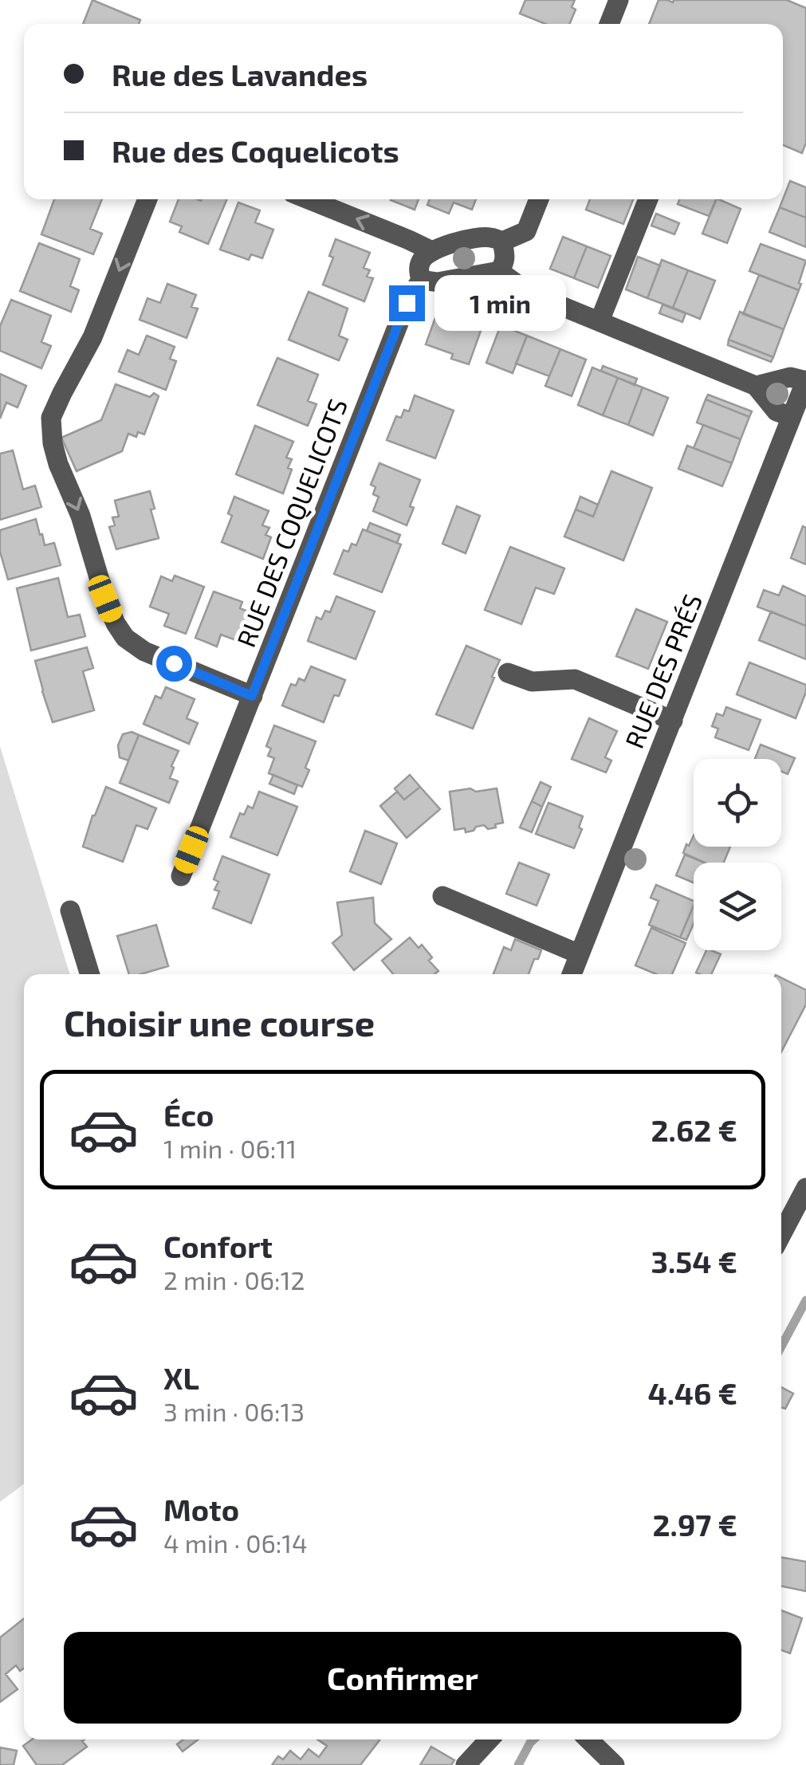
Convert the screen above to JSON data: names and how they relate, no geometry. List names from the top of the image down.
{
  "streets": {
    "street": ["RUE DES COQUELICOTS", "RUE DES PRÉS"]
  },
  "page": {
    "banner": ["Rue des Lavandes", "Rue des Coquelicots"],
    "bubble": "1 min",
    "heading": "Choisir une course",
    "list": [
      {
        "name": "Éco",
        "note": "1 min · 06:11",
        "value": "2.62 €"
      },
      {
        "name": "Confort",
        "note": "2 min · 06:12",
        "value": "3.54 €"
      },
      {
        "name": "XL",
        "note": "3 min · 06:13",
        "value": "4.46 €"
      },
      {
        "name": "Moto",
        "note": "4 min · 06:14",
        "value": "2.97 €"
      }
    ],
    "buttons": "Confirmer"
  }
}
